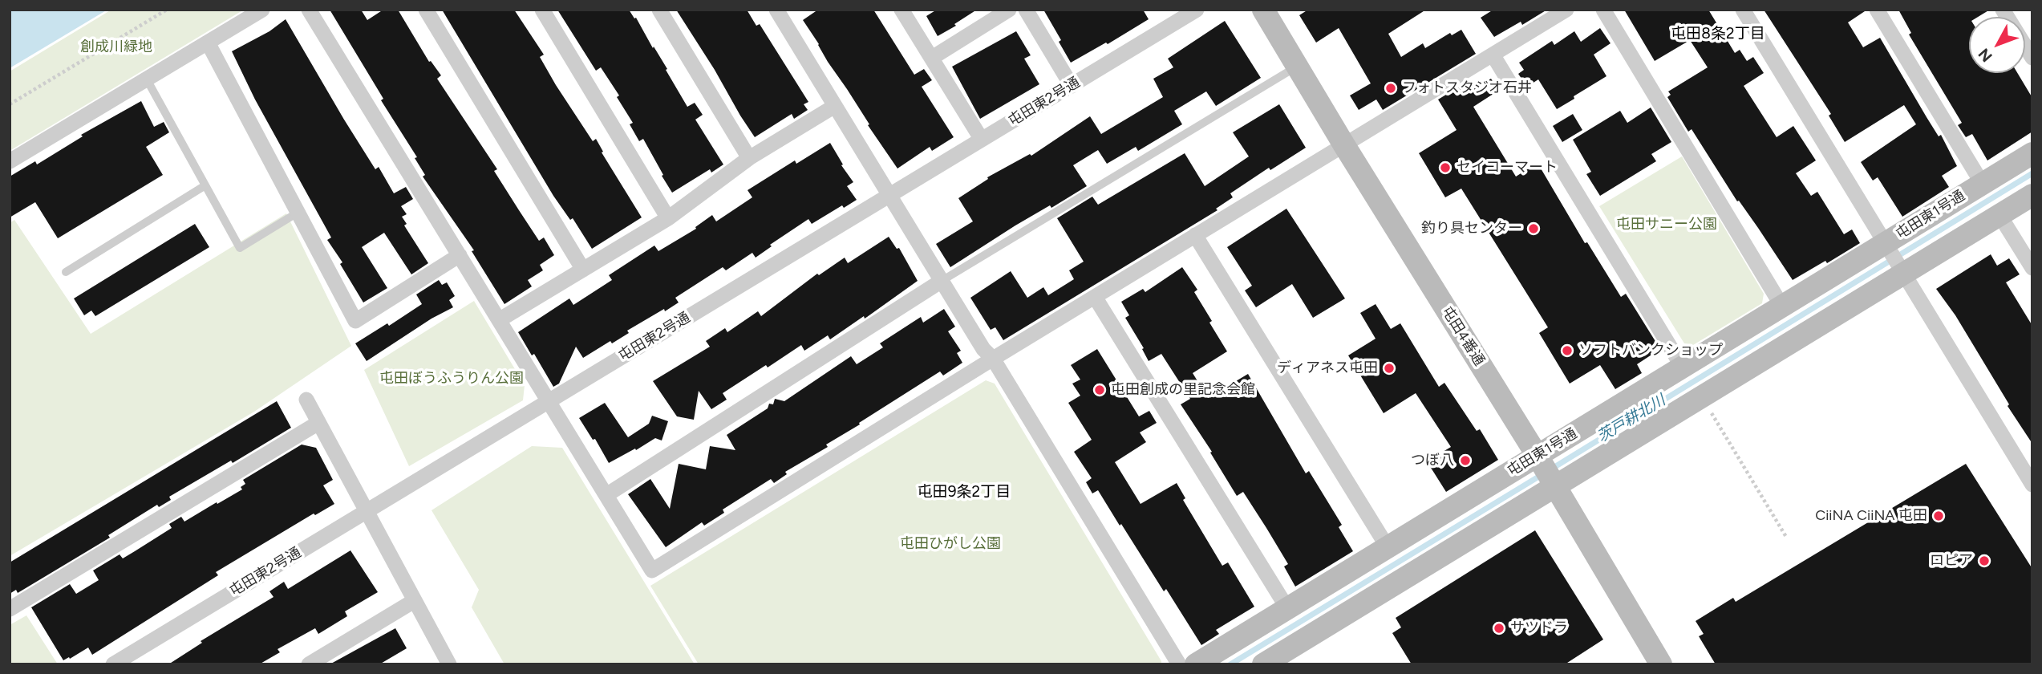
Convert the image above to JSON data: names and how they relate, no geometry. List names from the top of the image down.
{
  "streets": {
    "street": ["屯田東2号通", "屯田東1号通", "屯田4番通"]
  },
  "crossings": [
    ["屯田東1号通", "屯田4番通"]
  ],
  "districts": ["屯田8条2丁目", "屯田9条2丁目"],
  "water": ["茨戸耕北川"],
  "parks": [
    "創成川緑地",
    "屯田サニー公園",
    "屯田ぼうふうりん公園",
    "屯田ひがし公園"
  ],
  "places": [
    "フォトスタジオ石井",
    "セイコーマート",
    "釣り具センター",
    "ソフトバンクショップ",
    "ディアネス屯田",
    "屯田創成の里記念会館",
    "つぼ八",
    "CiiNA CiiNA 屯田",
    "ロピア",
    "サツドラ"
  ],
  "north": "bottom left"
}
